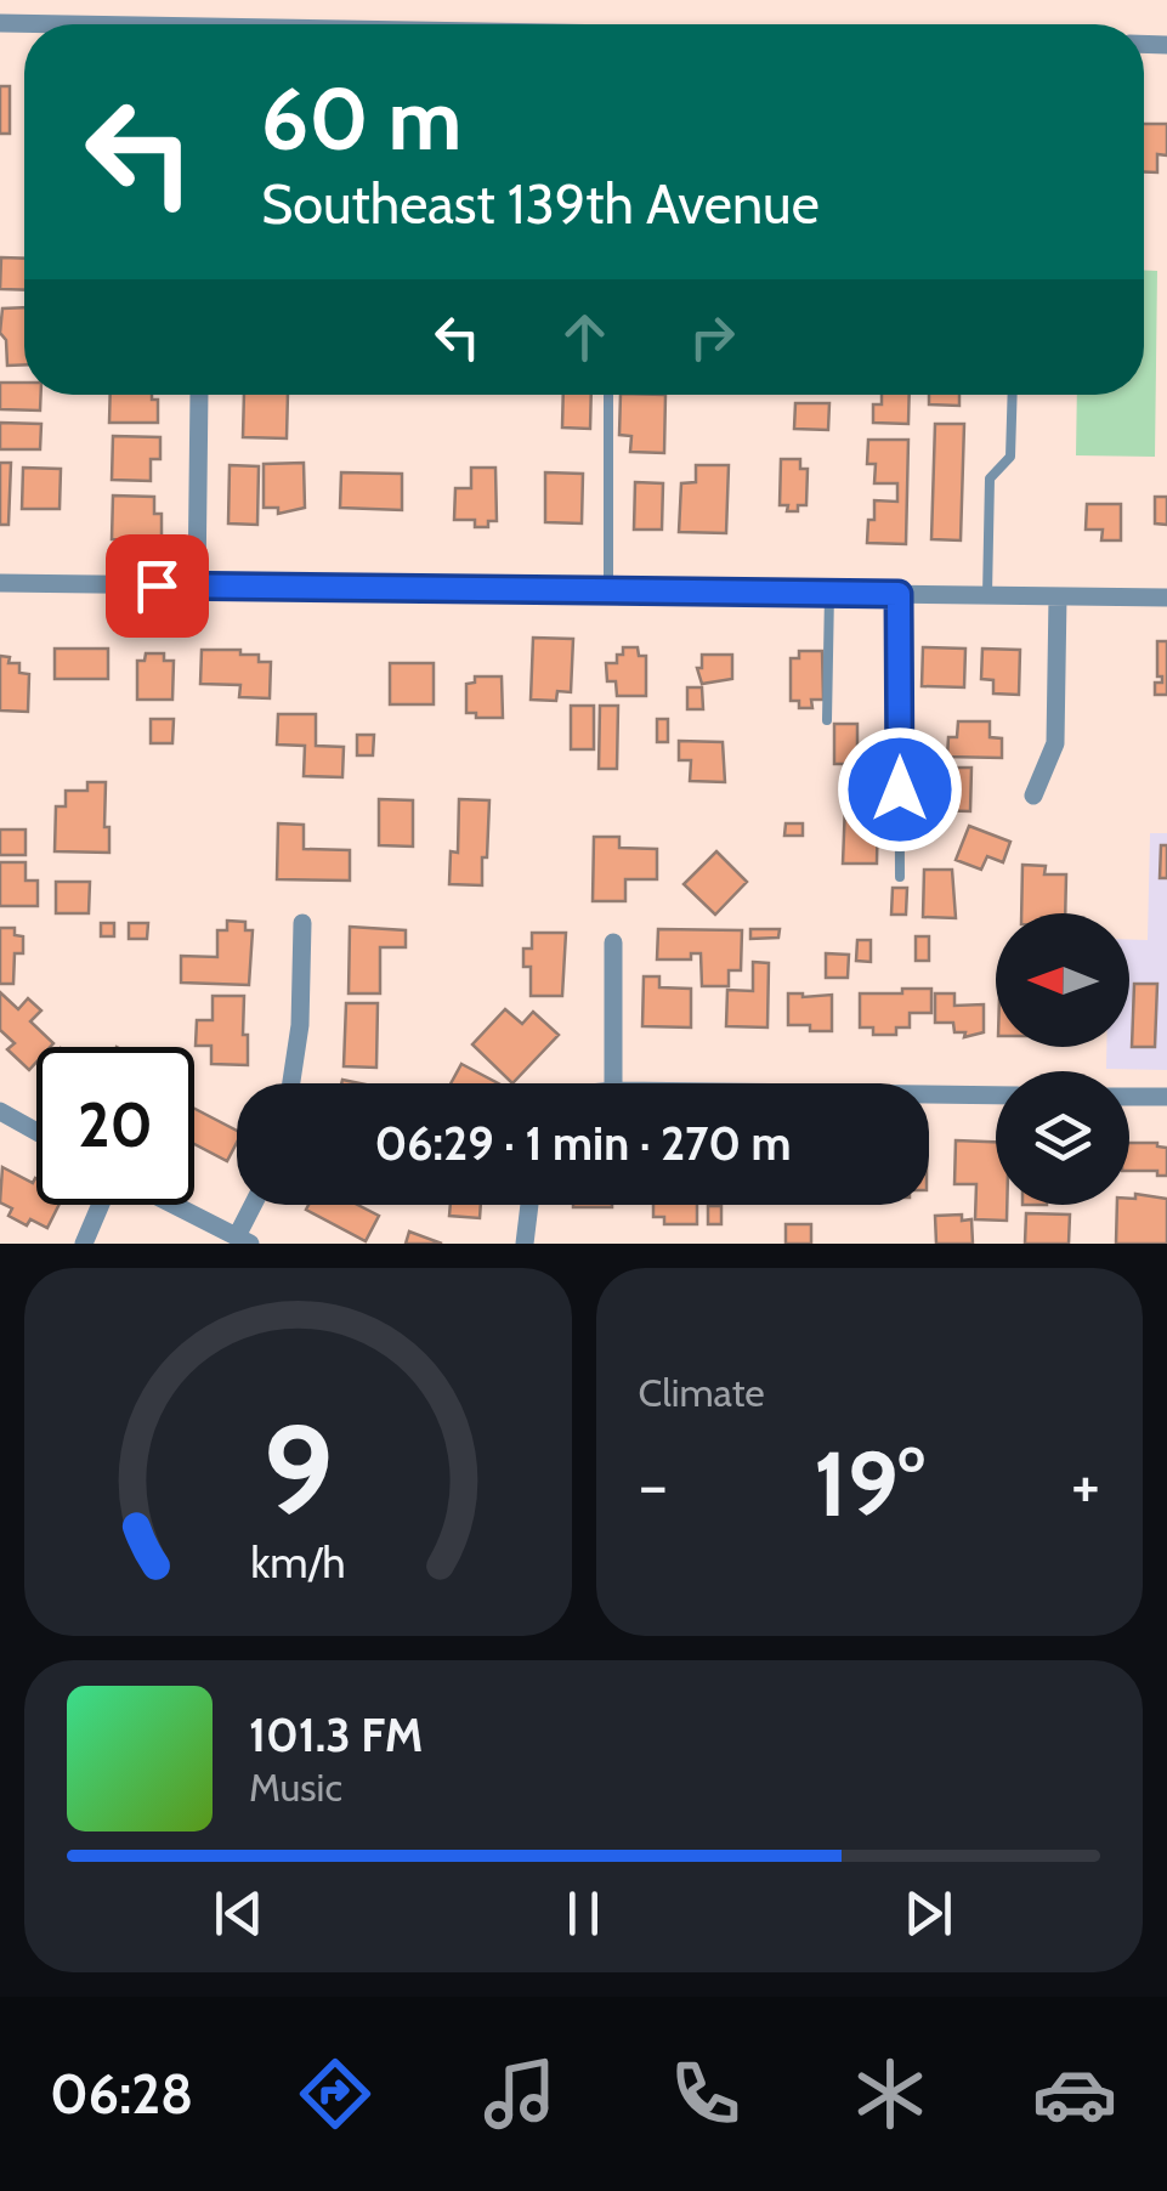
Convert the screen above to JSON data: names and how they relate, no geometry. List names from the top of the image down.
{
  "north": "left",
  "page": {
    "turn": ["60 m", "Southeast 139th Avenue"],
    "limit": "20",
    "trip": "06:29 · 1 min · 270 m",
    "tile": "Climate",
    "heat": ["−", "19°", "+"],
    "song": ["101.3 FM", "Music"],
    "tabs": "06:28",
    "gauge": ["9", "km/h"]
  }
}
